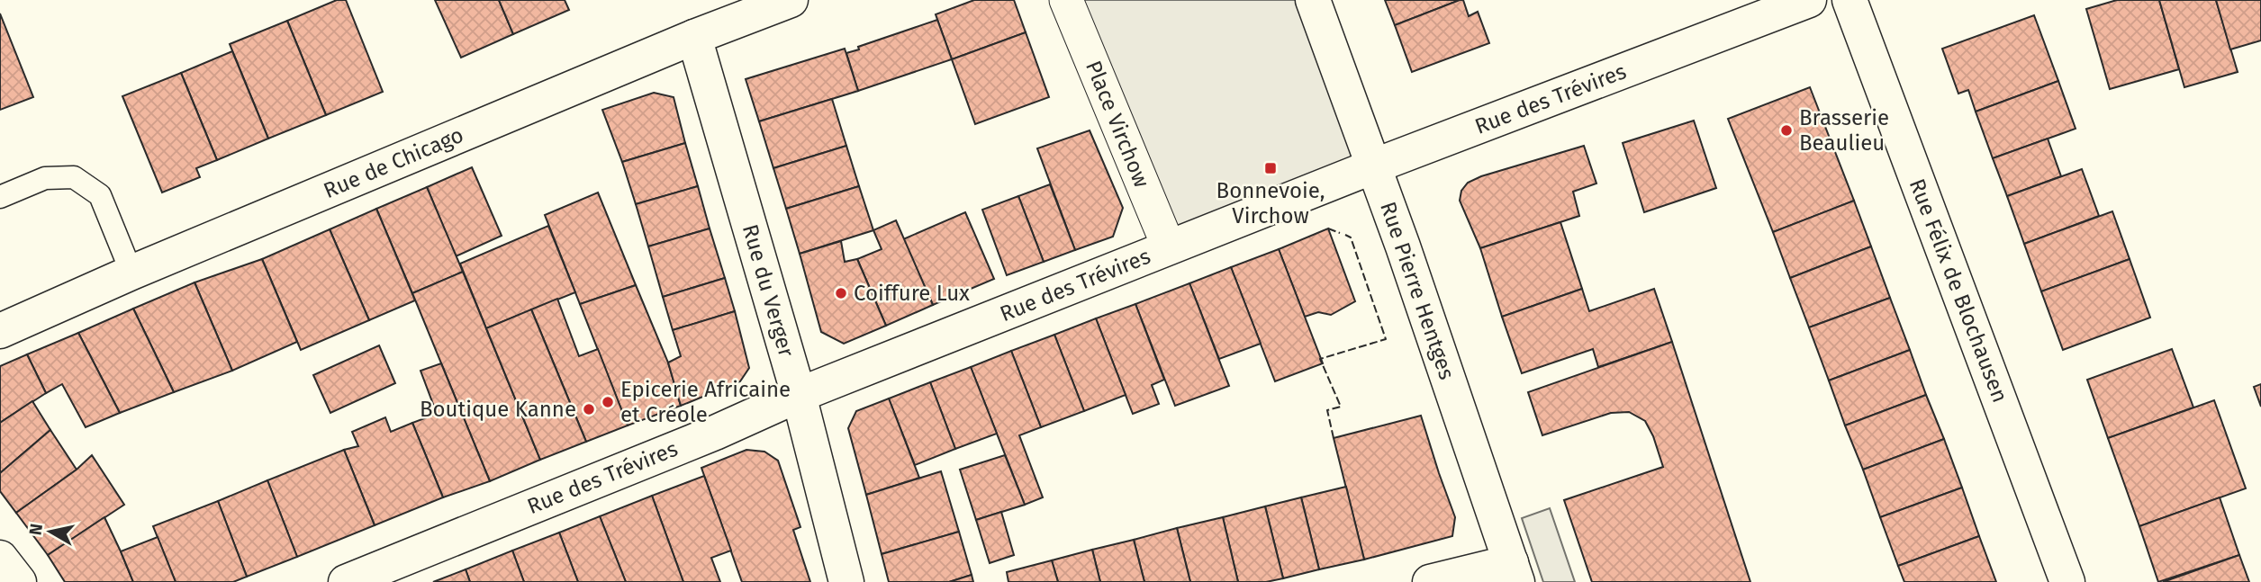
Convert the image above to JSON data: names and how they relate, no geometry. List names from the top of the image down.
{
  "streets": {
    "street": [
      "Rue des Trévires",
      "Place Virchow",
      "Rue de Chicago",
      "Rue du Verger",
      "Rue Pierre Hentges",
      "Rue Félix de Blochausen"
    ]
  },
  "crossings": [
    ["Rue des Trévires", "Place Virchow"],
    ["Rue des Trévires", "Rue du Verger"],
    ["Rue des Trévires", "Rue Pierre Hentges"],
    ["Rue de Chicago", "Rue du Verger"]
  ],
  "places": {
    "other": [
      "Brasserie Beaulieu",
      "Coiffure Lux",
      "Epicerie Africaine et Créole",
      "Boutique Kanne"
    ],
    "transit": ["Bonnevoie, Virchow"]
  },
  "north": "left"
}
